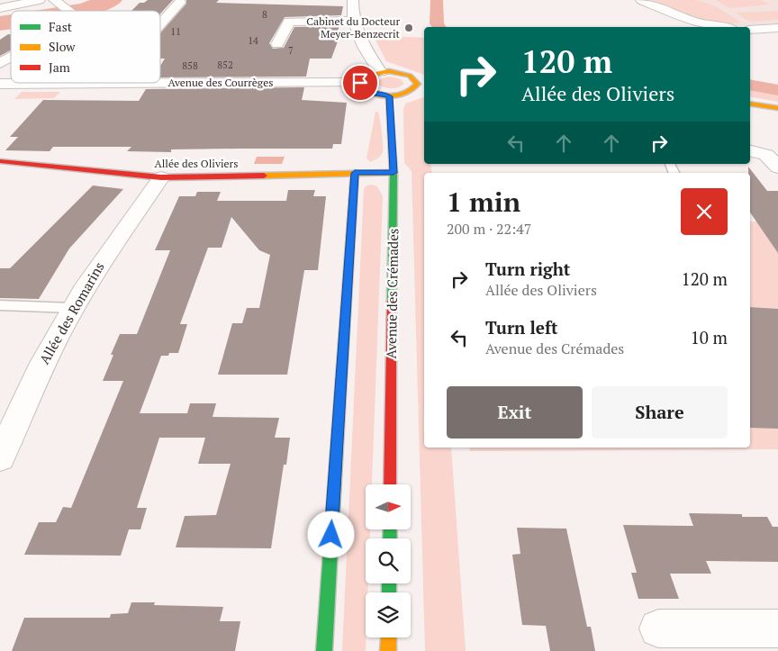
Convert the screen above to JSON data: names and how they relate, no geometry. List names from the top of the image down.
{
  "streets": {
    "street": [
      "Avenue des Courrèges",
      "Allée des Oliviers",
      "Avenue des Crémades",
      "Allée des Romarins"
    ]
  },
  "crossings": [
    ["Allée des Oliviers", "Avenue des Crémades"],
    ["Allée des Oliviers", "Allée des Romarins"]
  ],
  "places": ["Cabinet du Docteur Meyer-Benzecrit"],
  "house_numbers": [
    "8",
    "11",
    "14",
    "7",
    "852",
    "858"
  ],
  "legend": ["Fast", "Slow", "Jam"],
  "north": "right",
  "page": {
    "turn": ["120 m", "Allée des Oliviers"],
    "heading": ["1 min", "200 m · 22:47"],
    "list": [
      {
        "name": "Turn right",
        "note": "Allée des Oliviers",
        "value": "120 m"
      },
      {
        "name": "Turn left",
        "note": "Avenue des Crémades",
        "value": "10 m"
      }
    ],
    "buttons": ["Exit", "Share"]
  }
}
